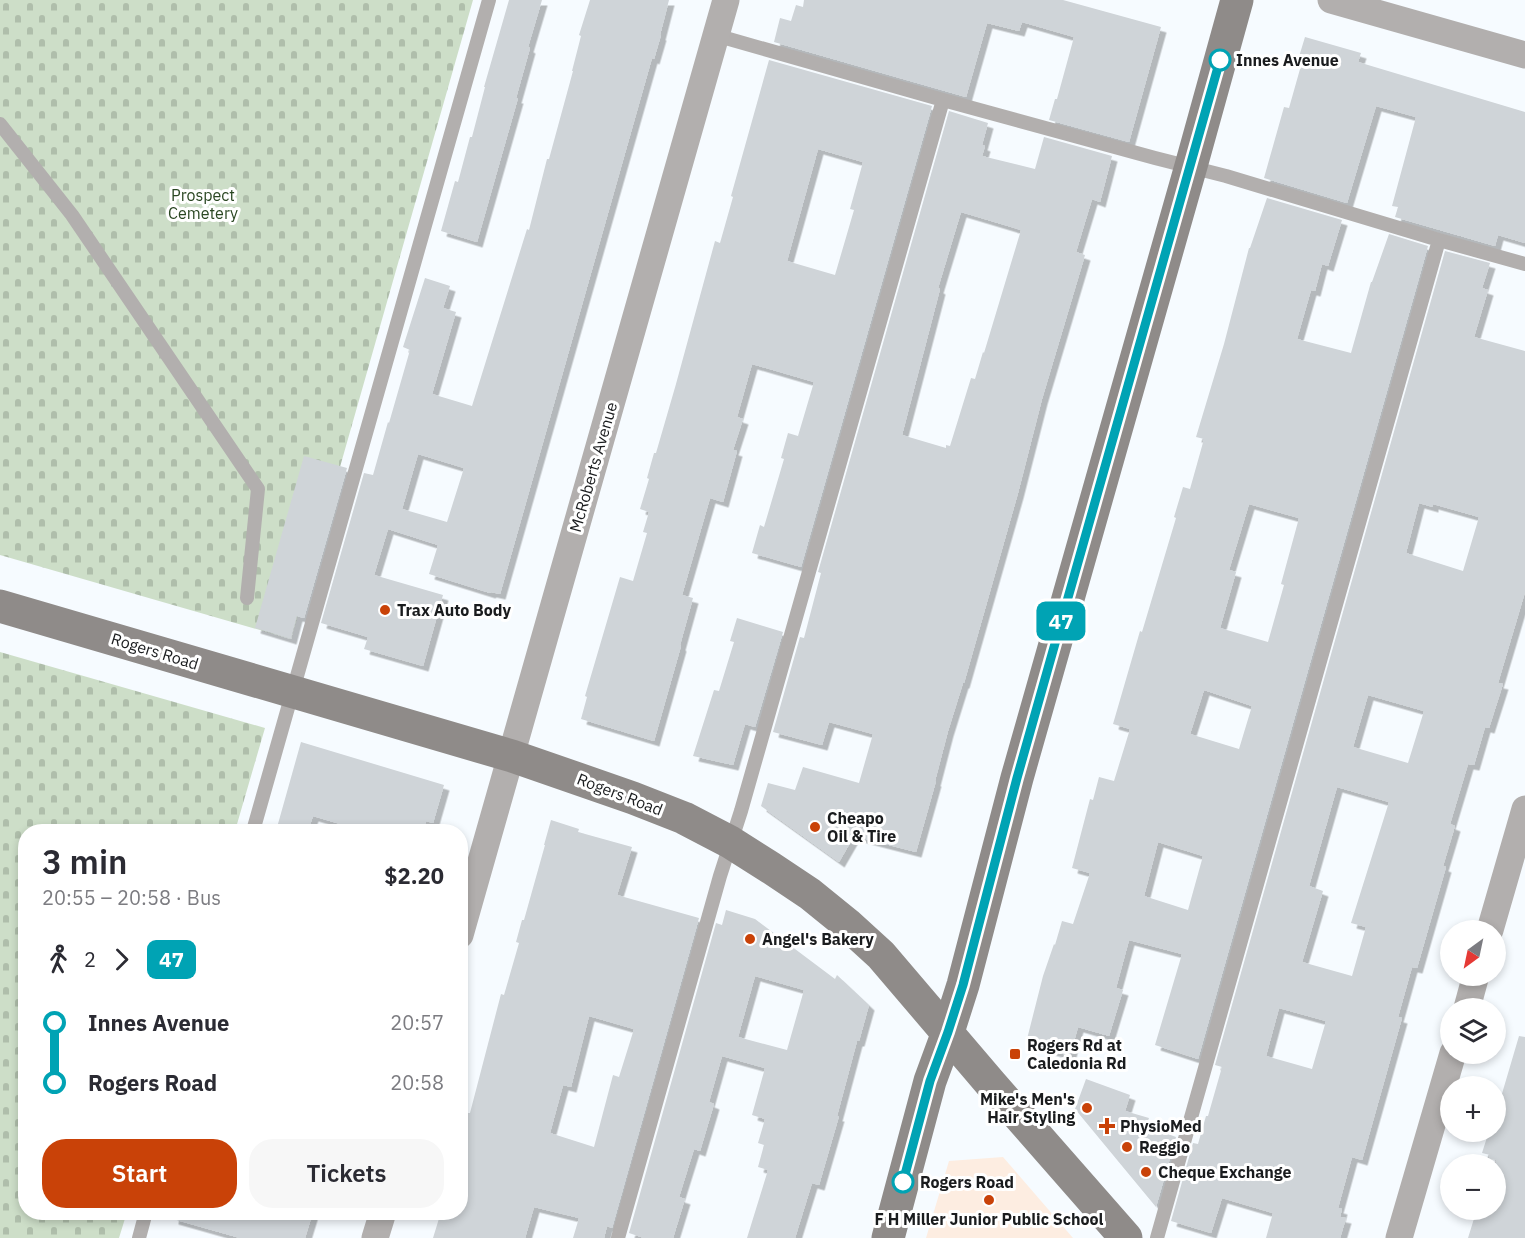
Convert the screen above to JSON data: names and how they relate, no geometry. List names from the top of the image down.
{
  "streets": {
    "street": ["McRoberts Avenue", "Rogers Road"]
  },
  "crossings": [
    ["McRoberts Avenue", "Rogers Road"]
  ],
  "parks": ["Prospect Cemetery"],
  "places": {
    "other": [
      "Innes Avenue",
      "Trax Auto Body",
      "Cheapo Oil & Tire",
      "Angel's Bakery",
      "Mike's Men's Hair Styling",
      "Reggio",
      "Cheque Exchange",
      "Rogers Road",
      "F H Miller Junior Public School"
    ],
    "transit": ["Rogers Rd at Caledonia Rd"],
    "health": ["PhysioMed"]
  },
  "lines": ["bus line 47"],
  "north": "bottom left",
  "page": {
    "on_map": "47",
    "heading": ["3 min", "20:55 – 20:58 · Bus", "$2.20"],
    "map_buttons": ["+", "−"],
    "legs": ["2", "47"],
    "list": [
      {
        "name": "Innes Avenue",
        "value": "20:57"
      },
      {
        "name": "Rogers Road",
        "value": "20:58"
      }
    ],
    "buttons": ["Start", "Tickets"]
  }
}
